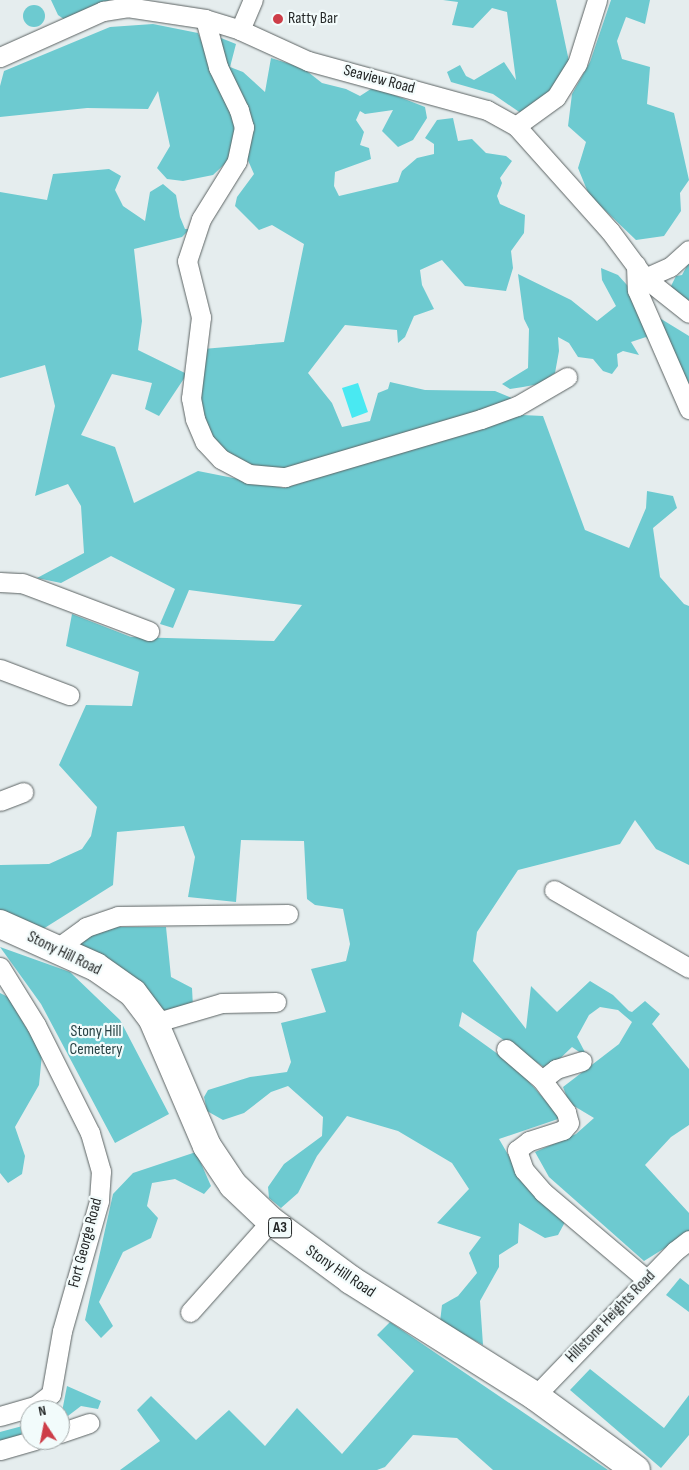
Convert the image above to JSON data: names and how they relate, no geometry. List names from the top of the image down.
{
  "streets": {
    "main road": ["Stony Hill Road", "A3"],
    "street": ["Seaview Road", "Fort George Road", "Hillstone Heights Road"]
  },
  "crossings": [
    ["Stony Hill Road", "Hillstone Heights Road"]
  ],
  "parks": ["Stony Hill Cemetery"],
  "places": ["Ratty Bar"],
  "north": "top"
}
